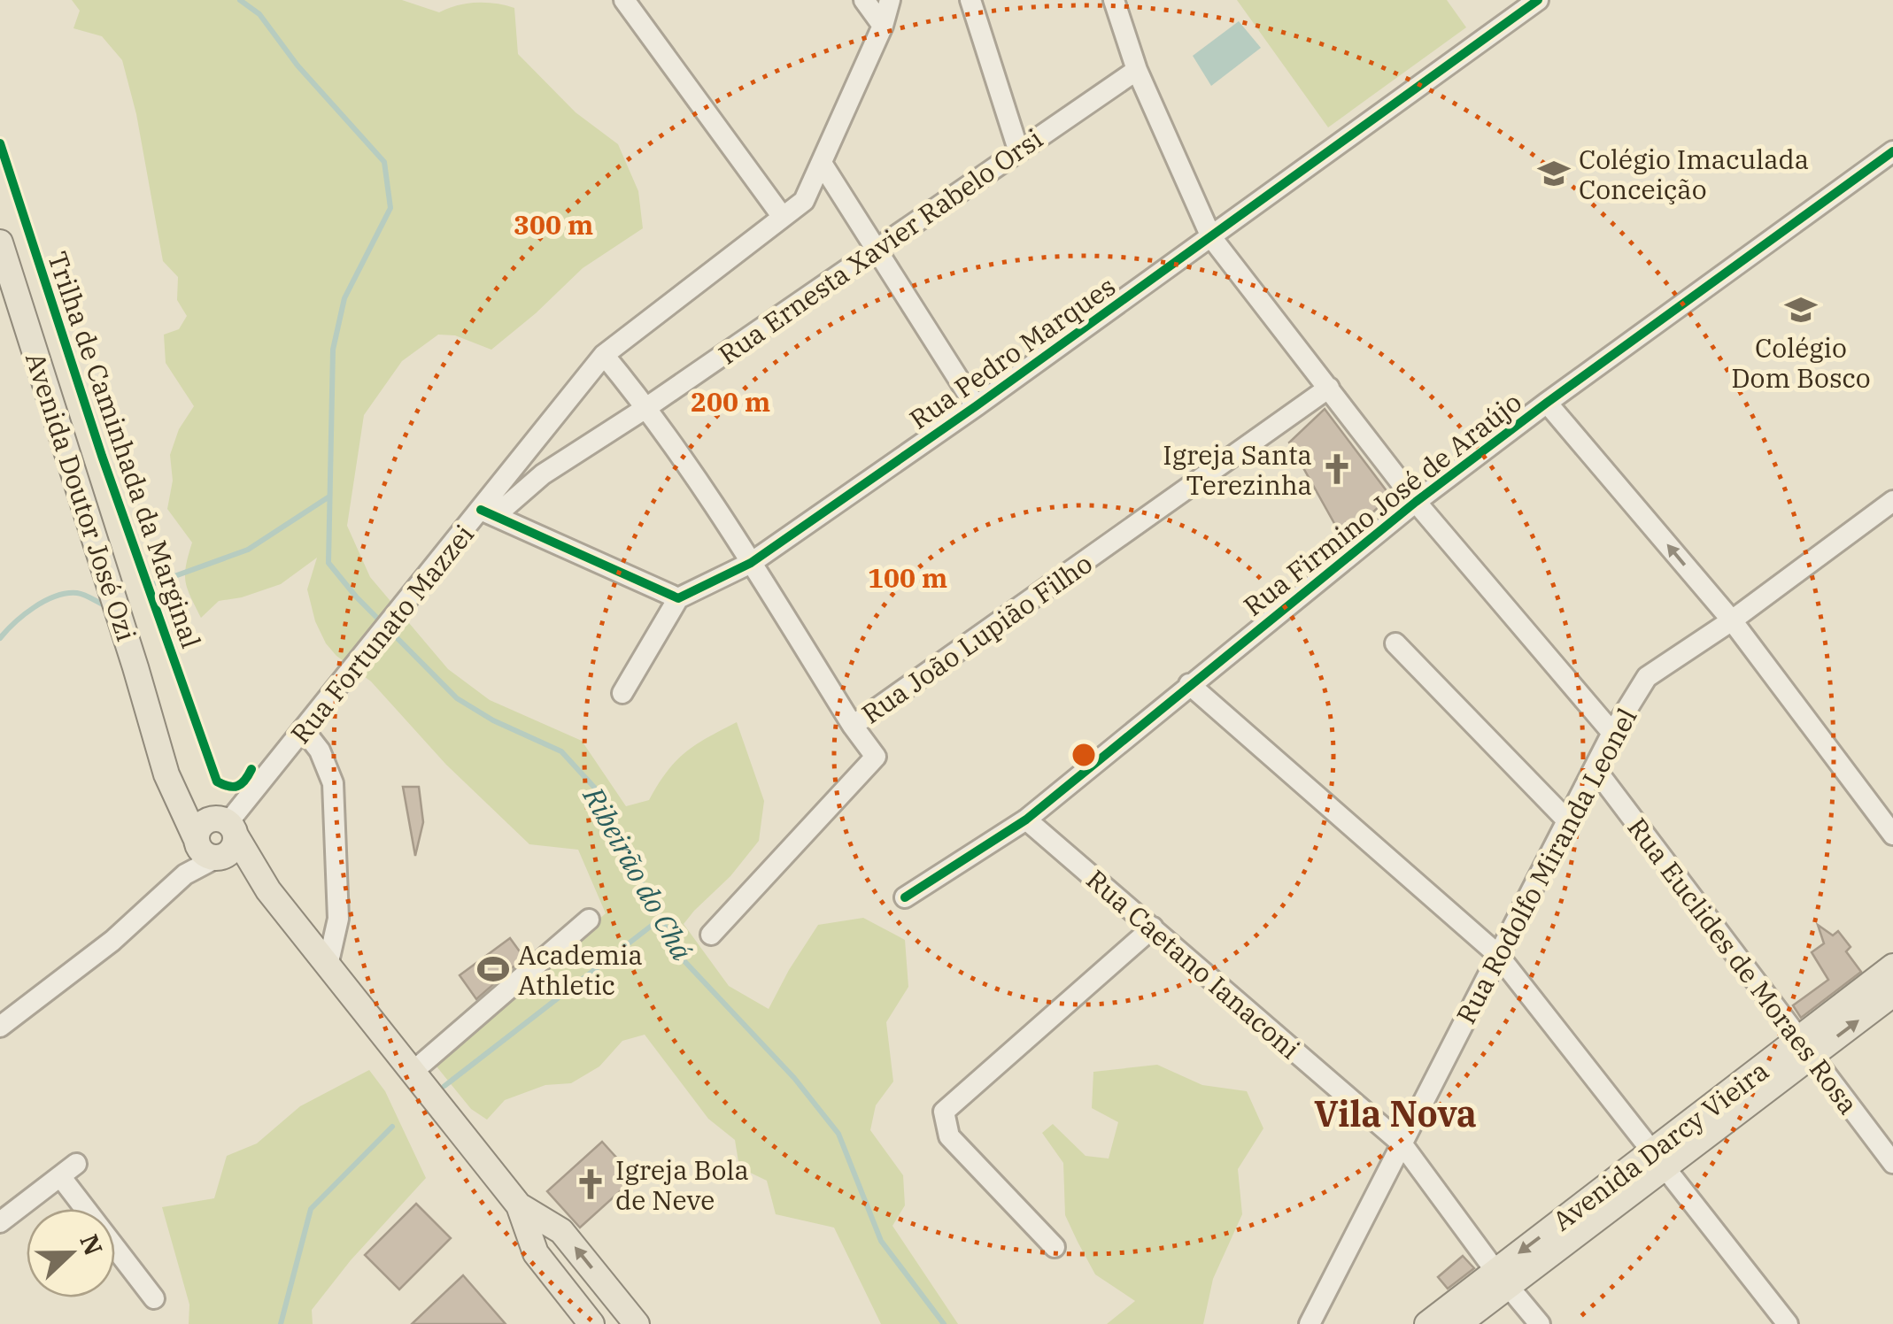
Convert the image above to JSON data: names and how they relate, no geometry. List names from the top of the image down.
{
  "streets": {
    "main road": ["Avenida Doutor José Ozi", "Avenida Darcy Vieira"],
    "street": [
      "Rua Ernesta Xavier Rabelo Orsi",
      "Rua Pedro Marques",
      "Rua Firmino José de Araújo",
      "Rua Fortunato Mazzei",
      "Rua João Lupião Filho",
      "Rua Rodolfo Miranda Leonel",
      "Rua Caetano Ianaconi",
      "Rua Euclides de Moraes Rosa"
    ],
    "cycle path": ["Trilha de Caminhada da Marginal"]
  },
  "crossings": [
    ["Rua Ernesta Xavier Rabelo Orsi", "Rua Fortunato Mazzei"],
    ["Rua Firmino José de Araújo", "Rua Caetano Ianaconi"],
    ["Rua Rodolfo Miranda Leonel", "Rua Caetano Ianaconi"],
    ["Rua Rodolfo Miranda Leonel", "Rua Euclides de Moraes Rosa"],
    ["Rua Caetano Ianaconi", "Avenida Darcy Vieira"],
    ["Rua Euclides de Moraes Rosa", "Avenida Darcy Vieira"]
  ],
  "districts": ["Vila Nova"],
  "water": ["Ribeirão do Chá"],
  "places": {
    "school or university": ["Colégio Imaculada Conceição", "Colégio Dom Bosco"],
    "church": ["Igreja Santa Terezinha", "Igreja Bola de Neve"],
    "sports": ["Academia Athletic"]
  },
  "north": "right",
  "rings": ["300 m", "200 m", "100 m"]
}
